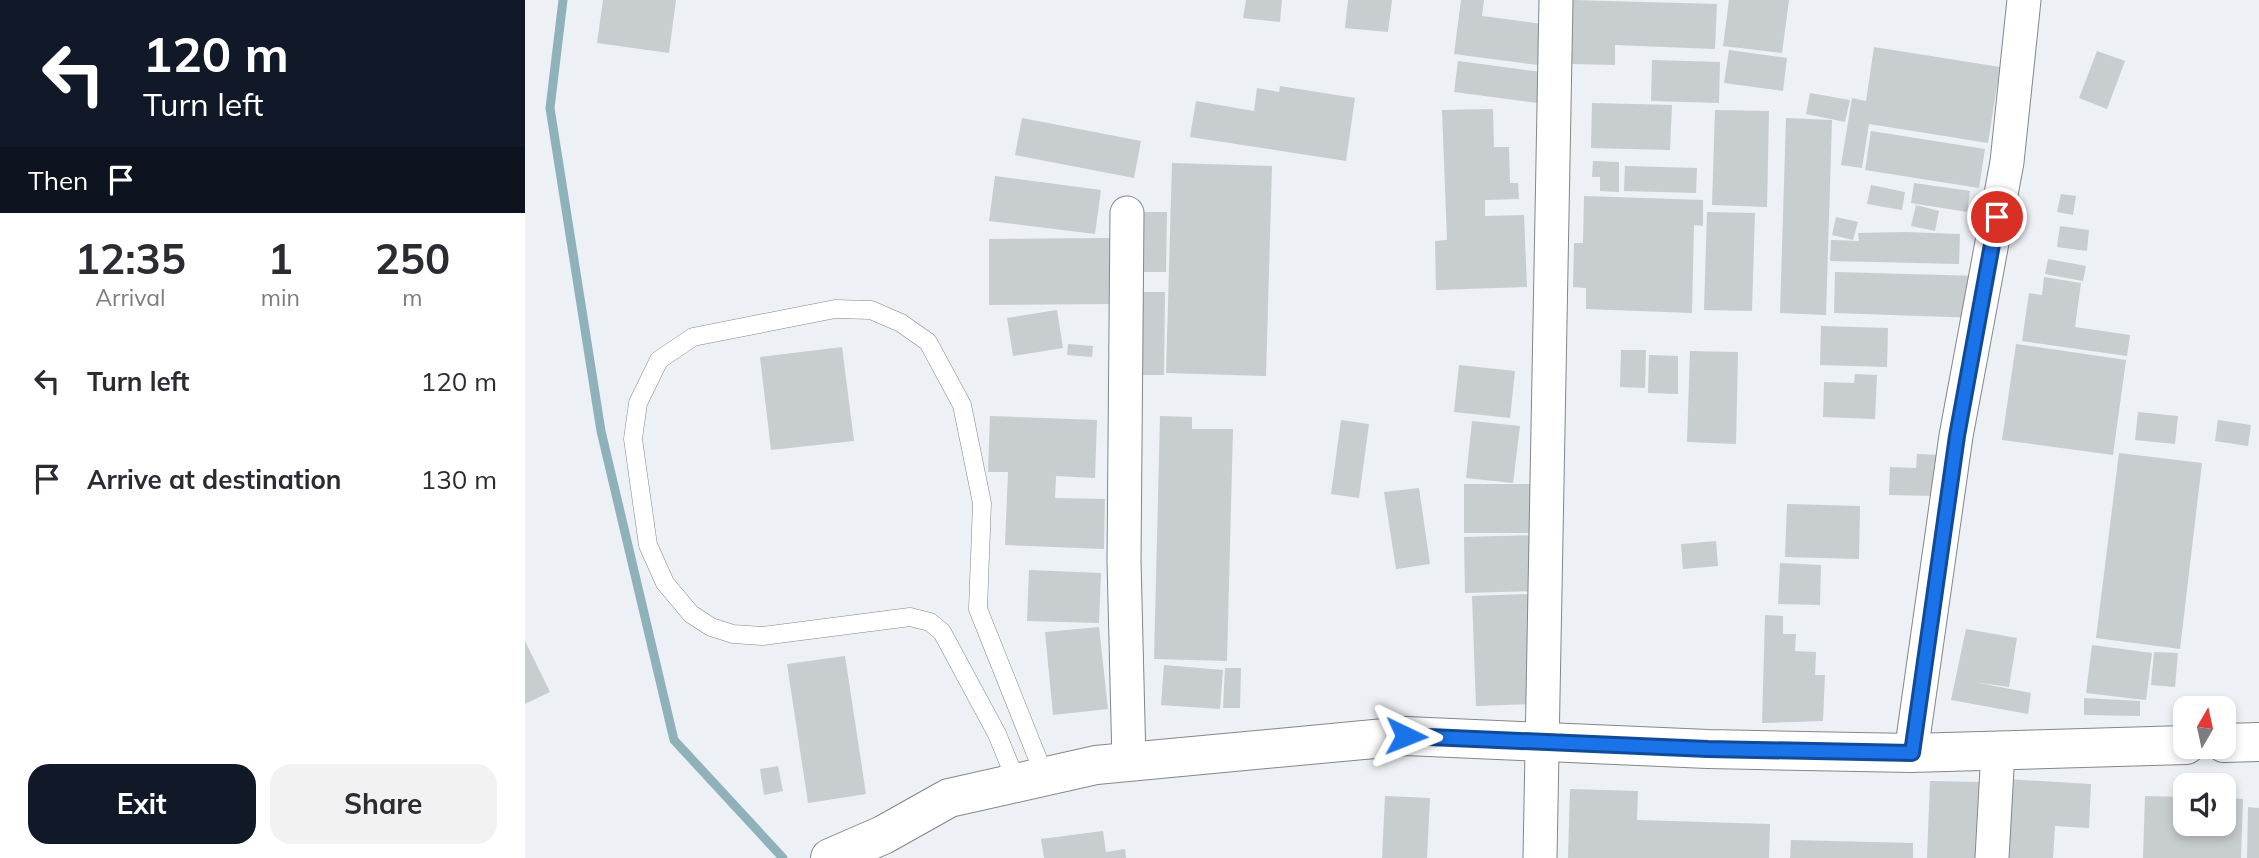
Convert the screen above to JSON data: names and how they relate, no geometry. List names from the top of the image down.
{
  "north": "top",
  "page": {
    "turn": ["120 m", "Turn left"],
    "then": "Then",
    "eta": [
      "12:35",
      "Arrival",
      "1",
      "min",
      "250",
      "m"
    ],
    "list": [
      {
        "name": "Turn left",
        "value": "120 m"
      },
      {
        "name": "Arrive at destination",
        "value": "130 m"
      }
    ],
    "buttons": ["Exit", "Share"]
  }
}
